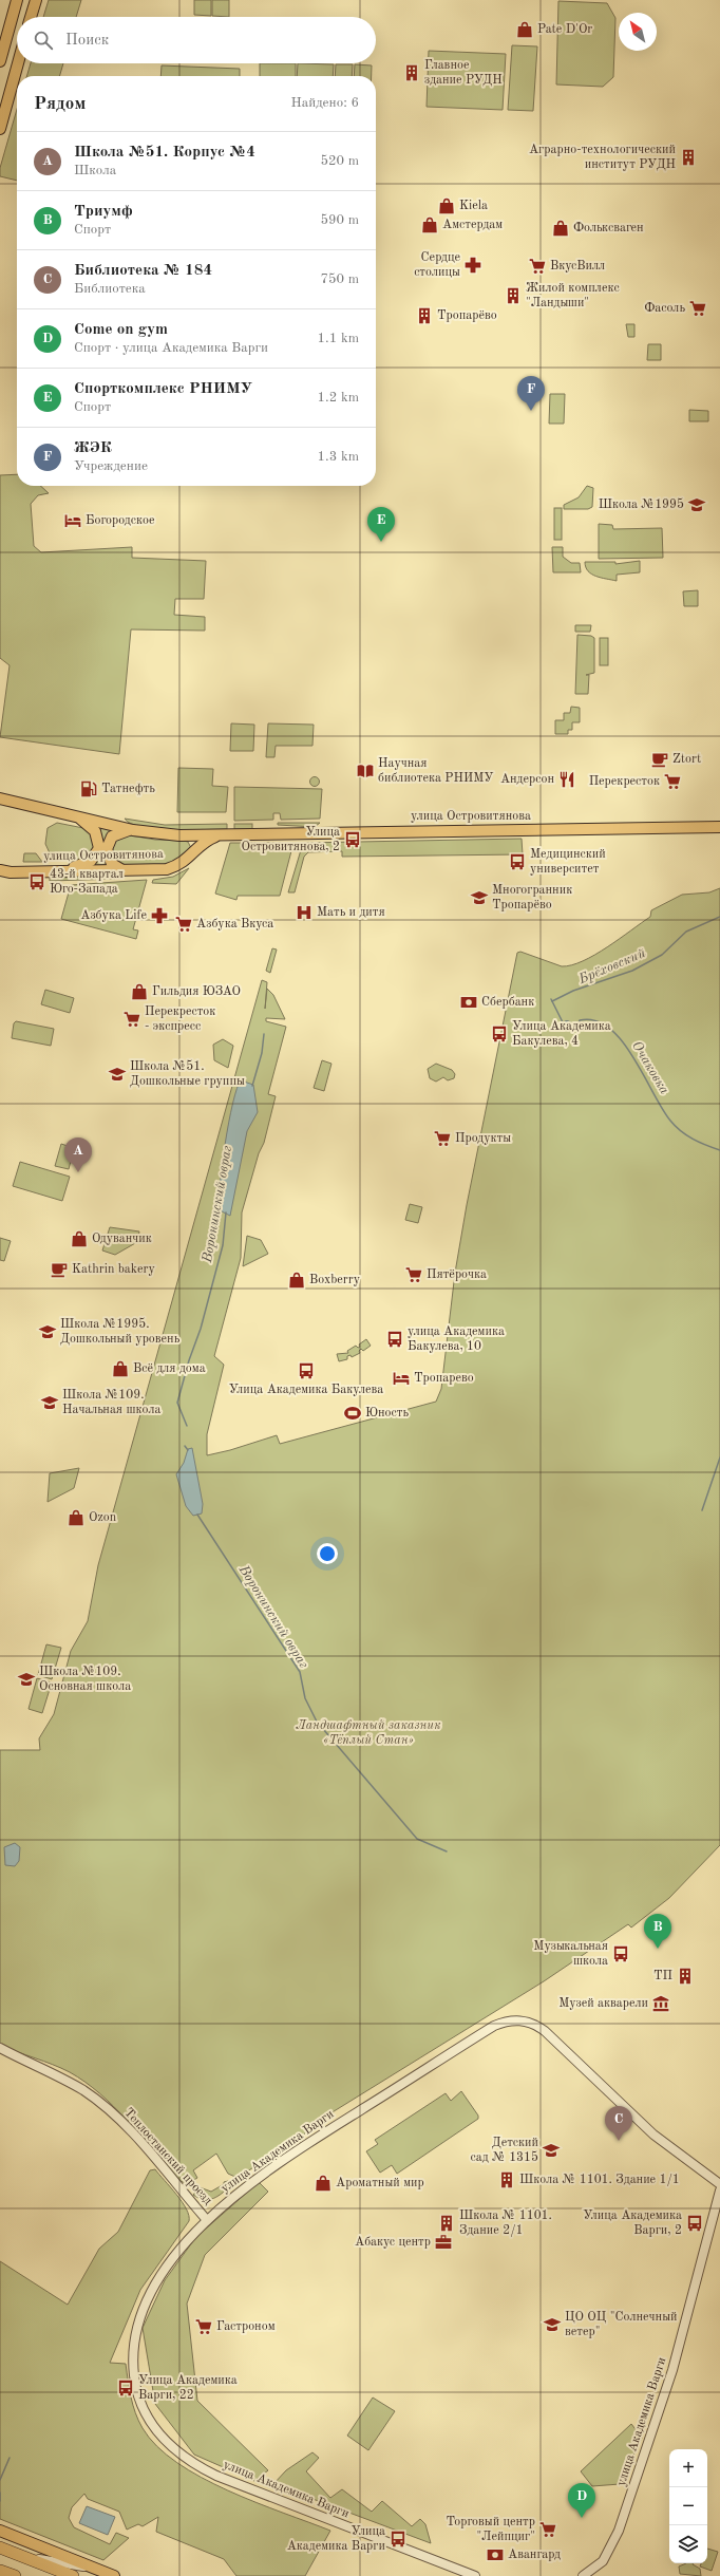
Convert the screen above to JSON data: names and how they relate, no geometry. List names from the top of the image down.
{
  "streets": {
    "main road": ["улица Островитянова"],
    "street": ["улица Академика Варги", "Теплостанский проезд"]
  },
  "crossings": [
    ["улица Академика Варги", "Теплостанский проезд"]
  ],
  "water": ["Брёховский", "Очаковка", "Воронинский овраг"],
  "parks": ["Ландшафтный заказник «Тёплый Стан»"],
  "places": {
    "shop": [
      "Pate D'Or",
      "Kiela",
      "Амстердам",
      "Фольксваген",
      "Гильдия ЮЗАО",
      "Одуванчик",
      "Boxberry",
      "Всё для дома",
      "Ozon",
      "Ароматный мир"
    ],
    "building": [
      "Главное здание РУДН",
      "Аграрно-технологический институт РУДН",
      "Жилой комплекс \"Ландыши\"",
      "Тропарёво",
      "ТП",
      "Школа № 1101. Здание 1/1",
      "Школа № 1101. Здание 2/1"
    ],
    "pharmacy": ["Сердце столицы", "Азбука Life"],
    "supermarket": [
      "ВкусВилл",
      "Фасоль",
      "Перекресток",
      "Азбука Вкуса",
      "Перекресток - экспресс",
      "Продукты",
      "Пятёрочка",
      "Гастроном",
      "Торговый центр \"Лейпциг\""
    ],
    "school or university": [
      "Школа №1995",
      "Многогранник Тропарёво",
      "Школа №51. Дошкольные группы",
      "Школа №1995. Дошкольный уровень",
      "Школа №109. Начальная школа",
      "Школа №109. Основная школа",
      "Детский сад № 1315",
      "ЦО ОЦ \"Солнечный ветер\""
    ],
    "hotel": ["Богородское", "Тропарево"],
    "cafe": ["Ztort", "Kathrin bakery"],
    "library": ["Научная библиотека РНИМУ"],
    "restaurant": ["Андерсон"],
    "fuel station": ["Татнефть"],
    "bus stop": [
      "Улица Островитянова, 2",
      "Медицинский университет",
      "43-й квартал Юго-Запада",
      "Улица Академика Бакулева, 4",
      "улица Академика Бакулева, 10",
      "Улица Академика Бакулева",
      "Музыкальная школа",
      "Улица Академика Варги, 2",
      "Улица Академика Варги, 22",
      "Улица Академика Варги"
    ],
    "hospital": ["Мать и дитя"],
    "bank": ["Сбербанк", "Авангард"],
    "sports": ["Юность"],
    "museum": ["Музей акварели"],
    "office": ["Абакус центр"]
  },
  "north": "top left",
  "page": {
    "search": "Поиск",
    "heading": ["Рядом", "Найдено: 6"],
    "list": [
      {
        "mark": "A",
        "name": "Школа №51. Корпус №4",
        "note": "Школа",
        "value": "520 m"
      },
      {
        "mark": "B",
        "name": "Триумф",
        "note": "Спорт",
        "value": "590 m"
      },
      {
        "mark": "C",
        "name": "Библиотека № 184",
        "note": "Библиотека",
        "value": "750 m"
      },
      {
        "mark": "D",
        "name": "Come on gym",
        "note": "Спорт · улица Академика Варги",
        "value": "1.1 km"
      },
      {
        "mark": "E",
        "name": "Спорткомплекс РНИМУ",
        "note": "Спорт",
        "value": "1.2 km"
      },
      {
        "mark": "F",
        "name": "ЖЭК",
        "note": "Учреждение",
        "value": "1.3 km"
      }
    ],
    "pins": [
      "F",
      "E",
      "A",
      "B",
      "C",
      "D"
    ],
    "map_buttons": ["+", "−"]
  }
}
